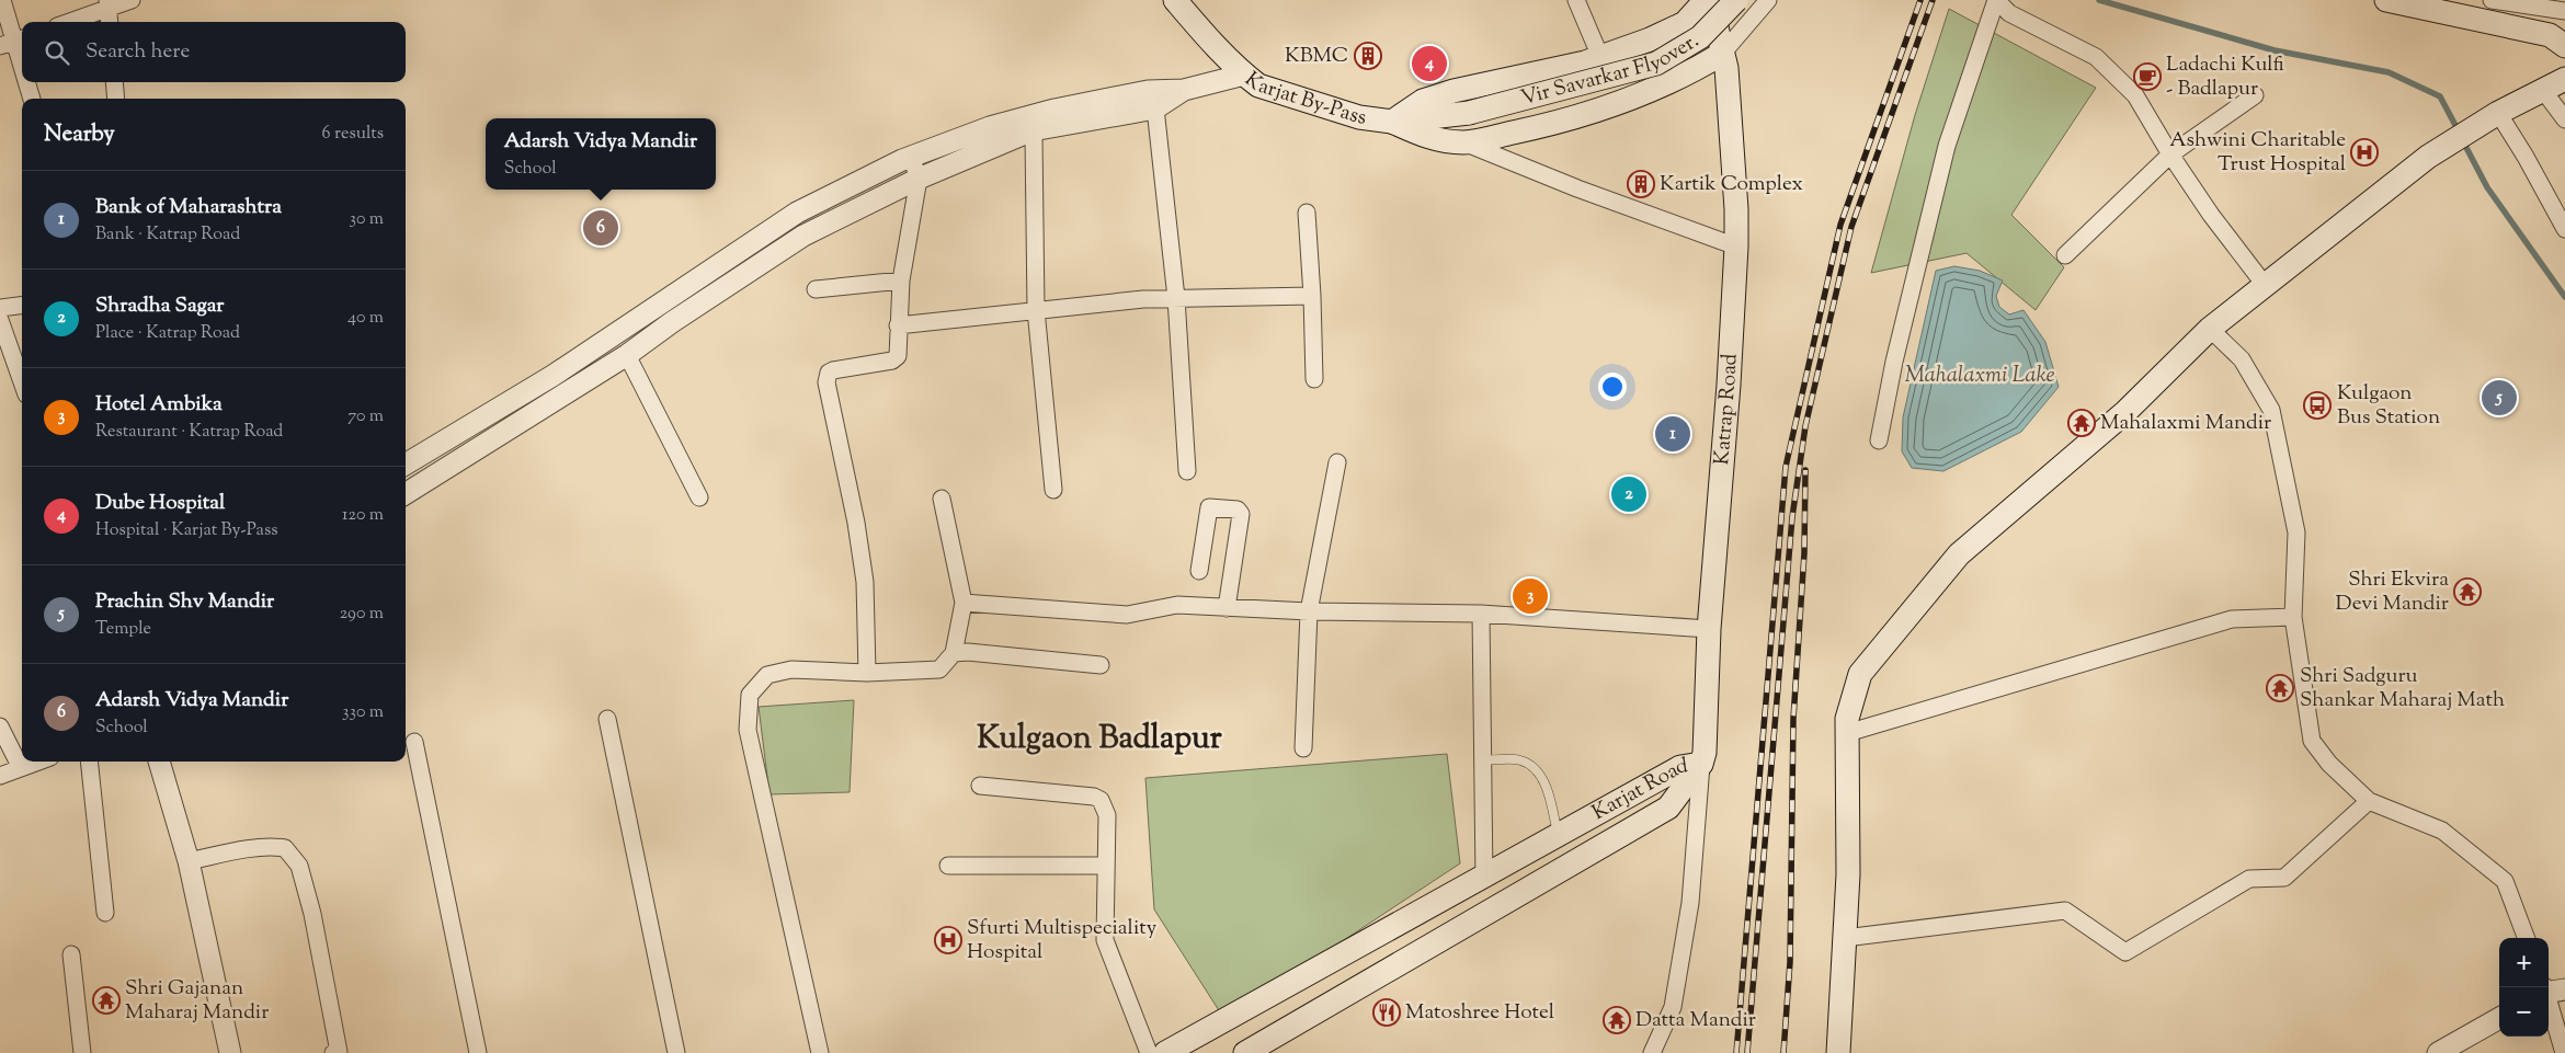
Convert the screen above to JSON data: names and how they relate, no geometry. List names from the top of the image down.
{
  "streets": {
    "main road": [
      "Vir Savarkar Flyover.",
      "Karjat By-Pass",
      "Katrap Road",
      "Karjat Road"
    ]
  },
  "crossings": [
    ["Vir Savarkar Flyover.", "Karjat By-Pass"],
    ["Katrap Road", "Karjat Road"]
  ],
  "districts": ["Kulgaon Badlapur"],
  "water": ["Mahalaxmi Lake"],
  "places": {
    "building": ["KBMC", "Kartik Complex"],
    "cafe": ["Ladachi Kulfi - Badlapur"],
    "hospital": ["Ashwini Charitable Trust Hospital", "Sfurti Multispeciality Hospital"],
    "bus stop": ["Kulgaon Bus Station"],
    "temple": [
      "Mahalaxmi Mandir",
      "Shri Ekvira Devi Mandir",
      "Shri Sadguru Shankar Maharaj Math",
      "Shri Gajanan Maharaj Mandir",
      "Datta Mandir"
    ],
    "restaurant": ["Matoshree Hotel"]
  },
  "page": {
    "search": "Search here",
    "pins": [
      "4",
      "6",
      "5",
      "1",
      "2",
      "3"
    ],
    "heading": ["Nearby", "6 results"],
    "popup": ["Adarsh Vidya Mandir", "School"],
    "list": [
      {
        "mark": "1",
        "name": "Bank of Maharashtra",
        "note": "Bank · Katrap Road",
        "value": "30 m"
      },
      {
        "mark": "2",
        "name": "Shradha Sagar",
        "note": "Place · Katrap Road",
        "value": "40 m"
      },
      {
        "mark": "3",
        "name": "Hotel Ambika",
        "note": "Restaurant · Katrap Road",
        "value": "70 m"
      },
      {
        "mark": "4",
        "name": "Dube Hospital",
        "note": "Hospital · Karjat By-Pass",
        "value": "120 m"
      },
      {
        "mark": "5",
        "name": "Prachin Shv Mandir",
        "note": "Temple",
        "value": "290 m"
      },
      {
        "mark": "6",
        "name": "Adarsh Vidya Mandir",
        "note": "School",
        "value": "330 m"
      }
    ],
    "map_buttons": ["+", "−"]
  }
}
